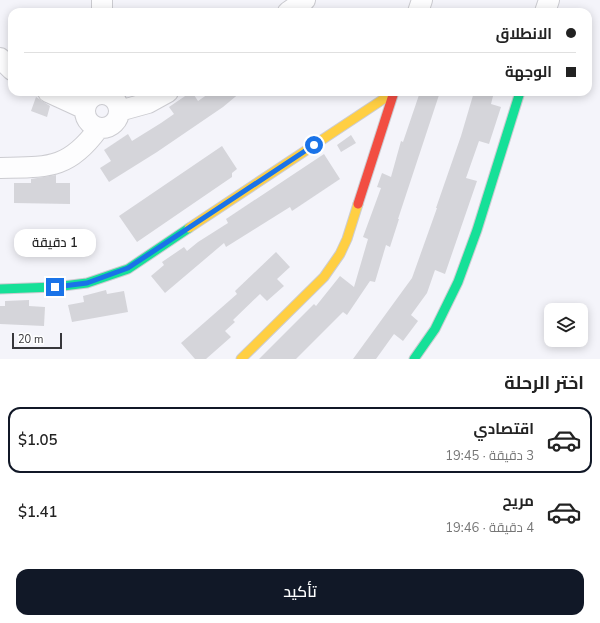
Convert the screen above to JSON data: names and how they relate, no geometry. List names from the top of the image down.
{
  "scale_bar": "20 m",
  "page": {
    "banner": ["الانطلاق", "الوجهة"],
    "bubble": "1 دقيقة",
    "scale": "20 m",
    "heading": "اختر الرحلة",
    "list": [
      {
        "name": "اقتصادي",
        "note": "3 دقيقة · 19:45",
        "value": "$1.05"
      },
      {
        "name": "مريح",
        "note": "4 دقيقة · 19:46",
        "value": "$1.41"
      }
    ],
    "buttons": "تأكيد"
  }
}
